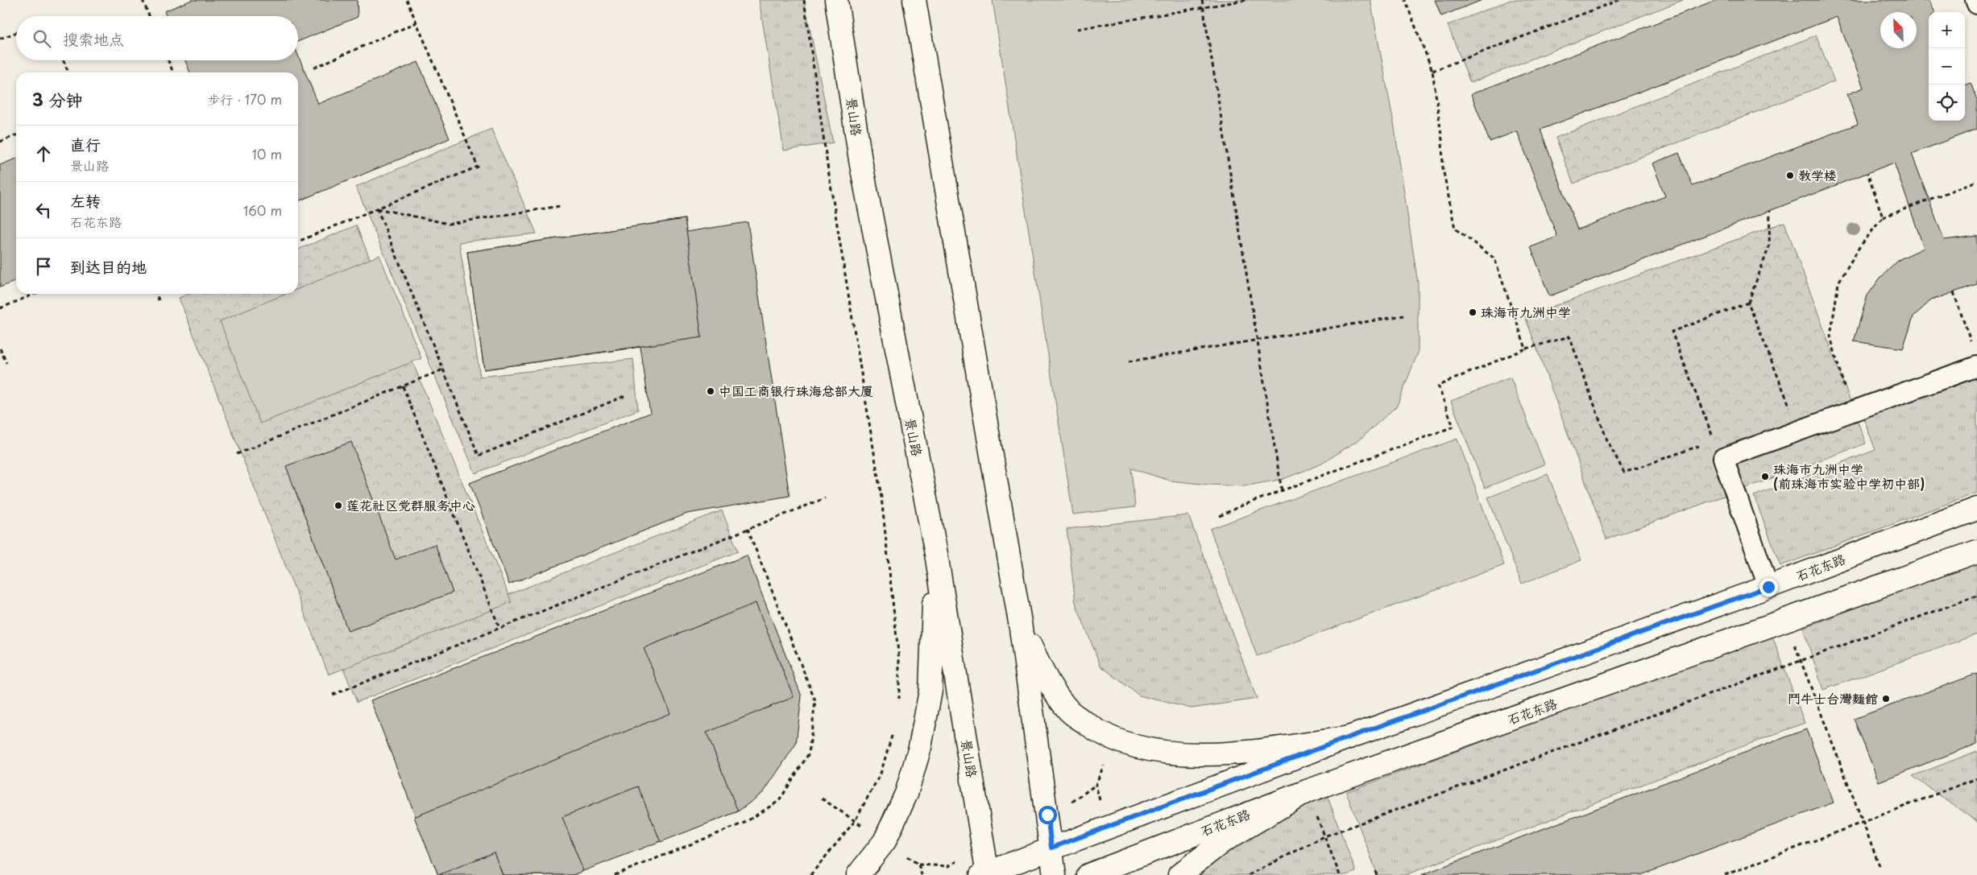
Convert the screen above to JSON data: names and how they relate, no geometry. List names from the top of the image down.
{
  "streets": {
    "main road": ["景山路", "石花东路"]
  },
  "crossings": [
    ["景山路", "石花东路"]
  ],
  "places": [
    "教学楼",
    "珠海市九洲中学",
    "中国工商银行珠海总部大厦",
    "珠海市九洲中学 (前珠海市实验中学初中部)",
    "莲花社区党群服务中心",
    "鬥牛士台灣麵館"
  ],
  "north": "top left",
  "page": {
    "map_buttons": ["+", "−"],
    "search": "搜索地点",
    "heading": ["3 分钟", "步行 · 170 m"],
    "list": [
      ["直行", "景山路", "10 m"],
      ["左转", "石花东路", "160 m"],
      "到达目的地"
    ]
  }
}
